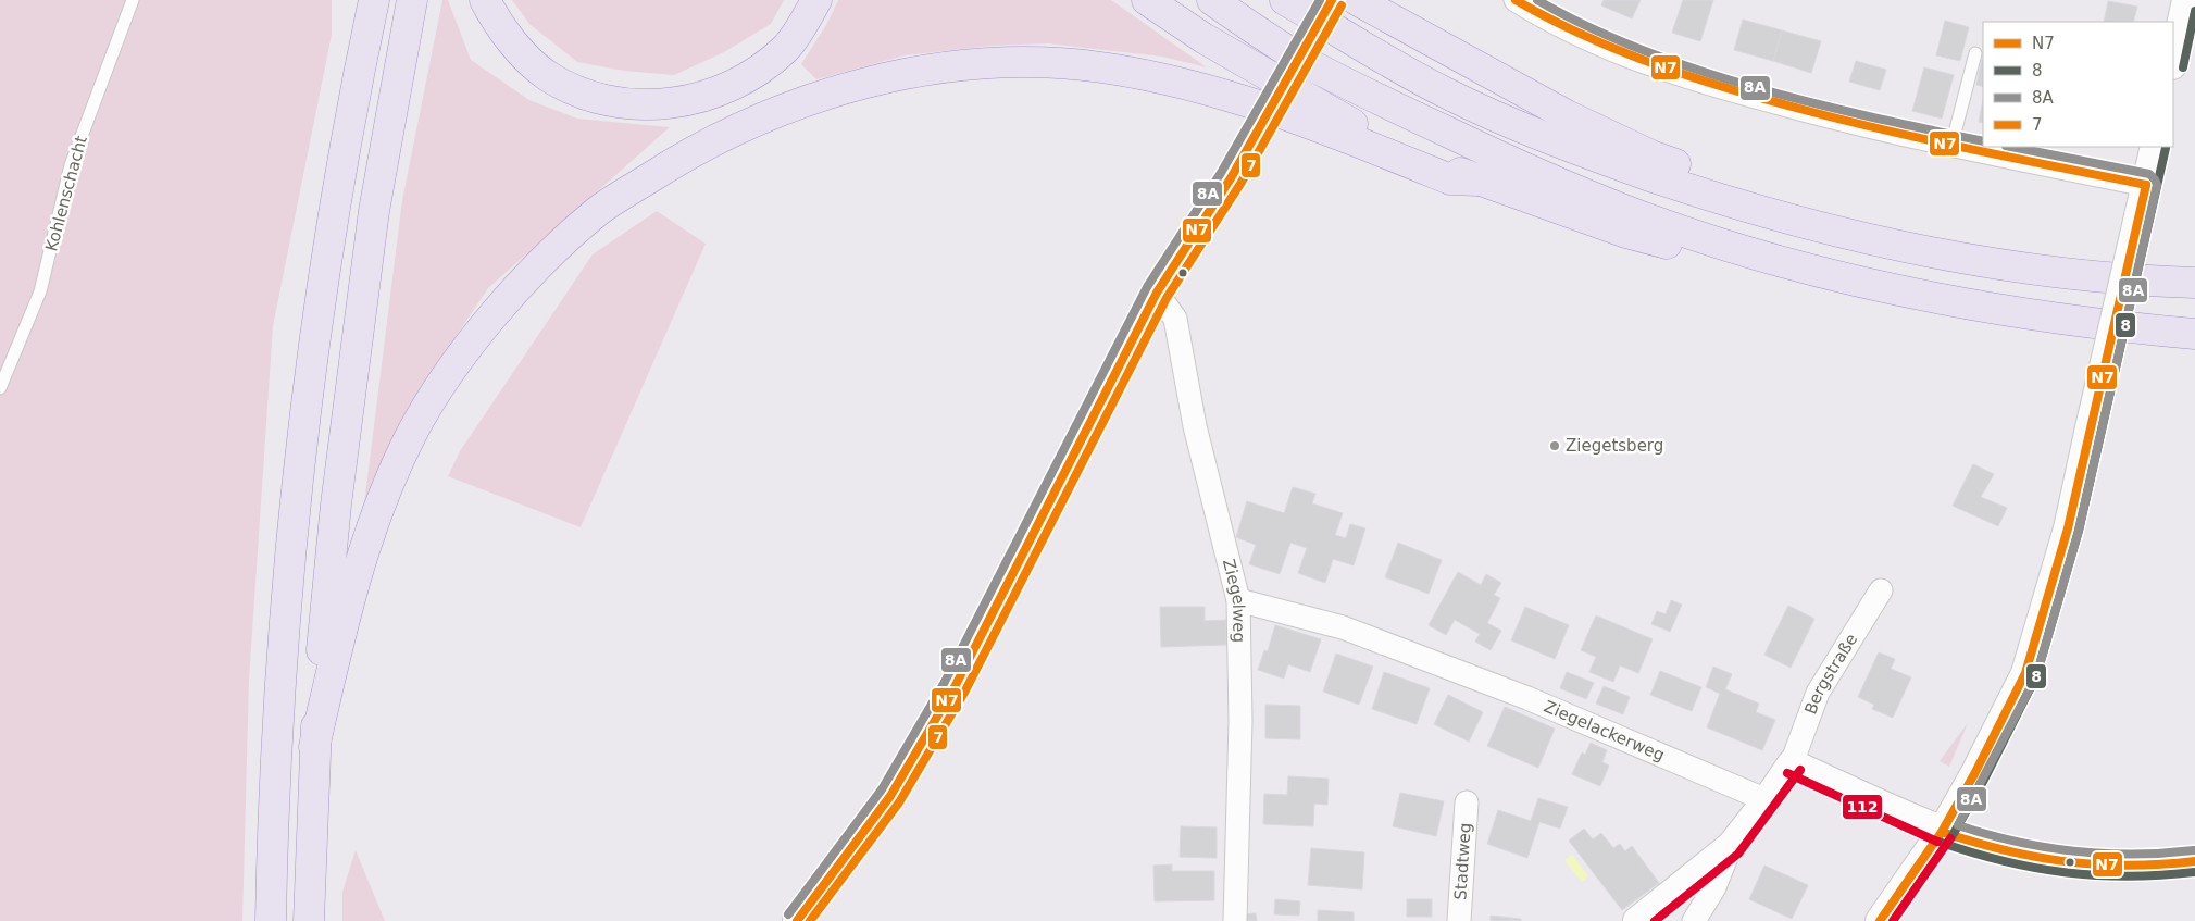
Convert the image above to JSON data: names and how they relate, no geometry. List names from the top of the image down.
{
  "streets": {
    "street": [
      "Ziegelweg",
      "Bergstraße",
      "Ziegelackerweg",
      "Stadtweg"
    ],
    "lane": ["Kohlenschacht"]
  },
  "crossings": [
    ["Ziegelweg", "Ziegelackerweg"]
  ],
  "places": ["Ziegetsberg"],
  "lines": [
    "transit line N7",
    "transit line 8A",
    "transit line 7",
    "transit line 8",
    "transit line 112"
  ],
  "legend": [
    "N7",
    "8",
    "8A",
    "7"
  ]
}
